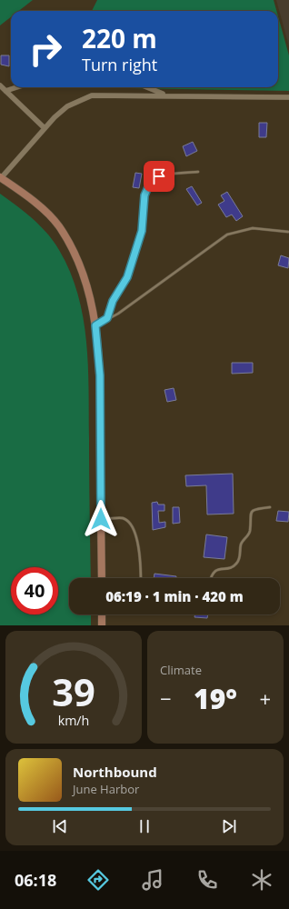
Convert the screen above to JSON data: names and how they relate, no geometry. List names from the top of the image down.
{
  "page": {
    "turn": ["220 m", "Turn right"],
    "limit": "40",
    "trip": "06:19 · 1 min · 420 m",
    "tile": "Climate",
    "heat": ["−", "19°", "+"],
    "song": ["Northbound", "June Harbor"],
    "tabs": "06:18",
    "gauge": ["39", "km/h"]
  }
}
